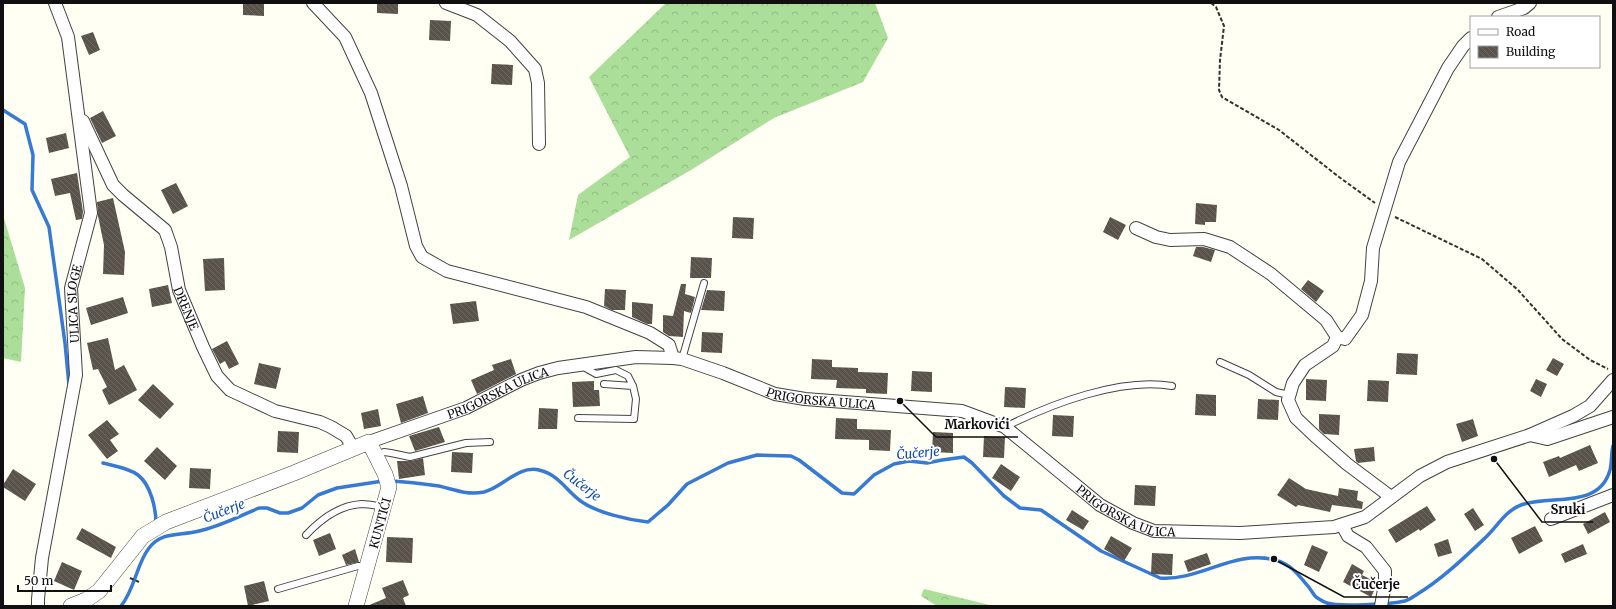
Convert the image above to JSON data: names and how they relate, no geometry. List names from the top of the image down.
{
  "streets": {
    "street": [
      "ULICA SLOGE",
      "DRENJE",
      "PRIGORSKA ULICA",
      "KUNTIĆI"
    ]
  },
  "crossings": [
    ["ULICA SLOGE", "DRENJE"],
    ["DRENJE", "PRIGORSKA ULICA"],
    ["PRIGORSKA ULICA", "KUNTIĆI"]
  ],
  "water": ["Čučerje"],
  "places": ["Markovići", "Sruki", "Čučerje"],
  "legend": ["Road", "Building"],
  "scale_bar": "50 m"
}
